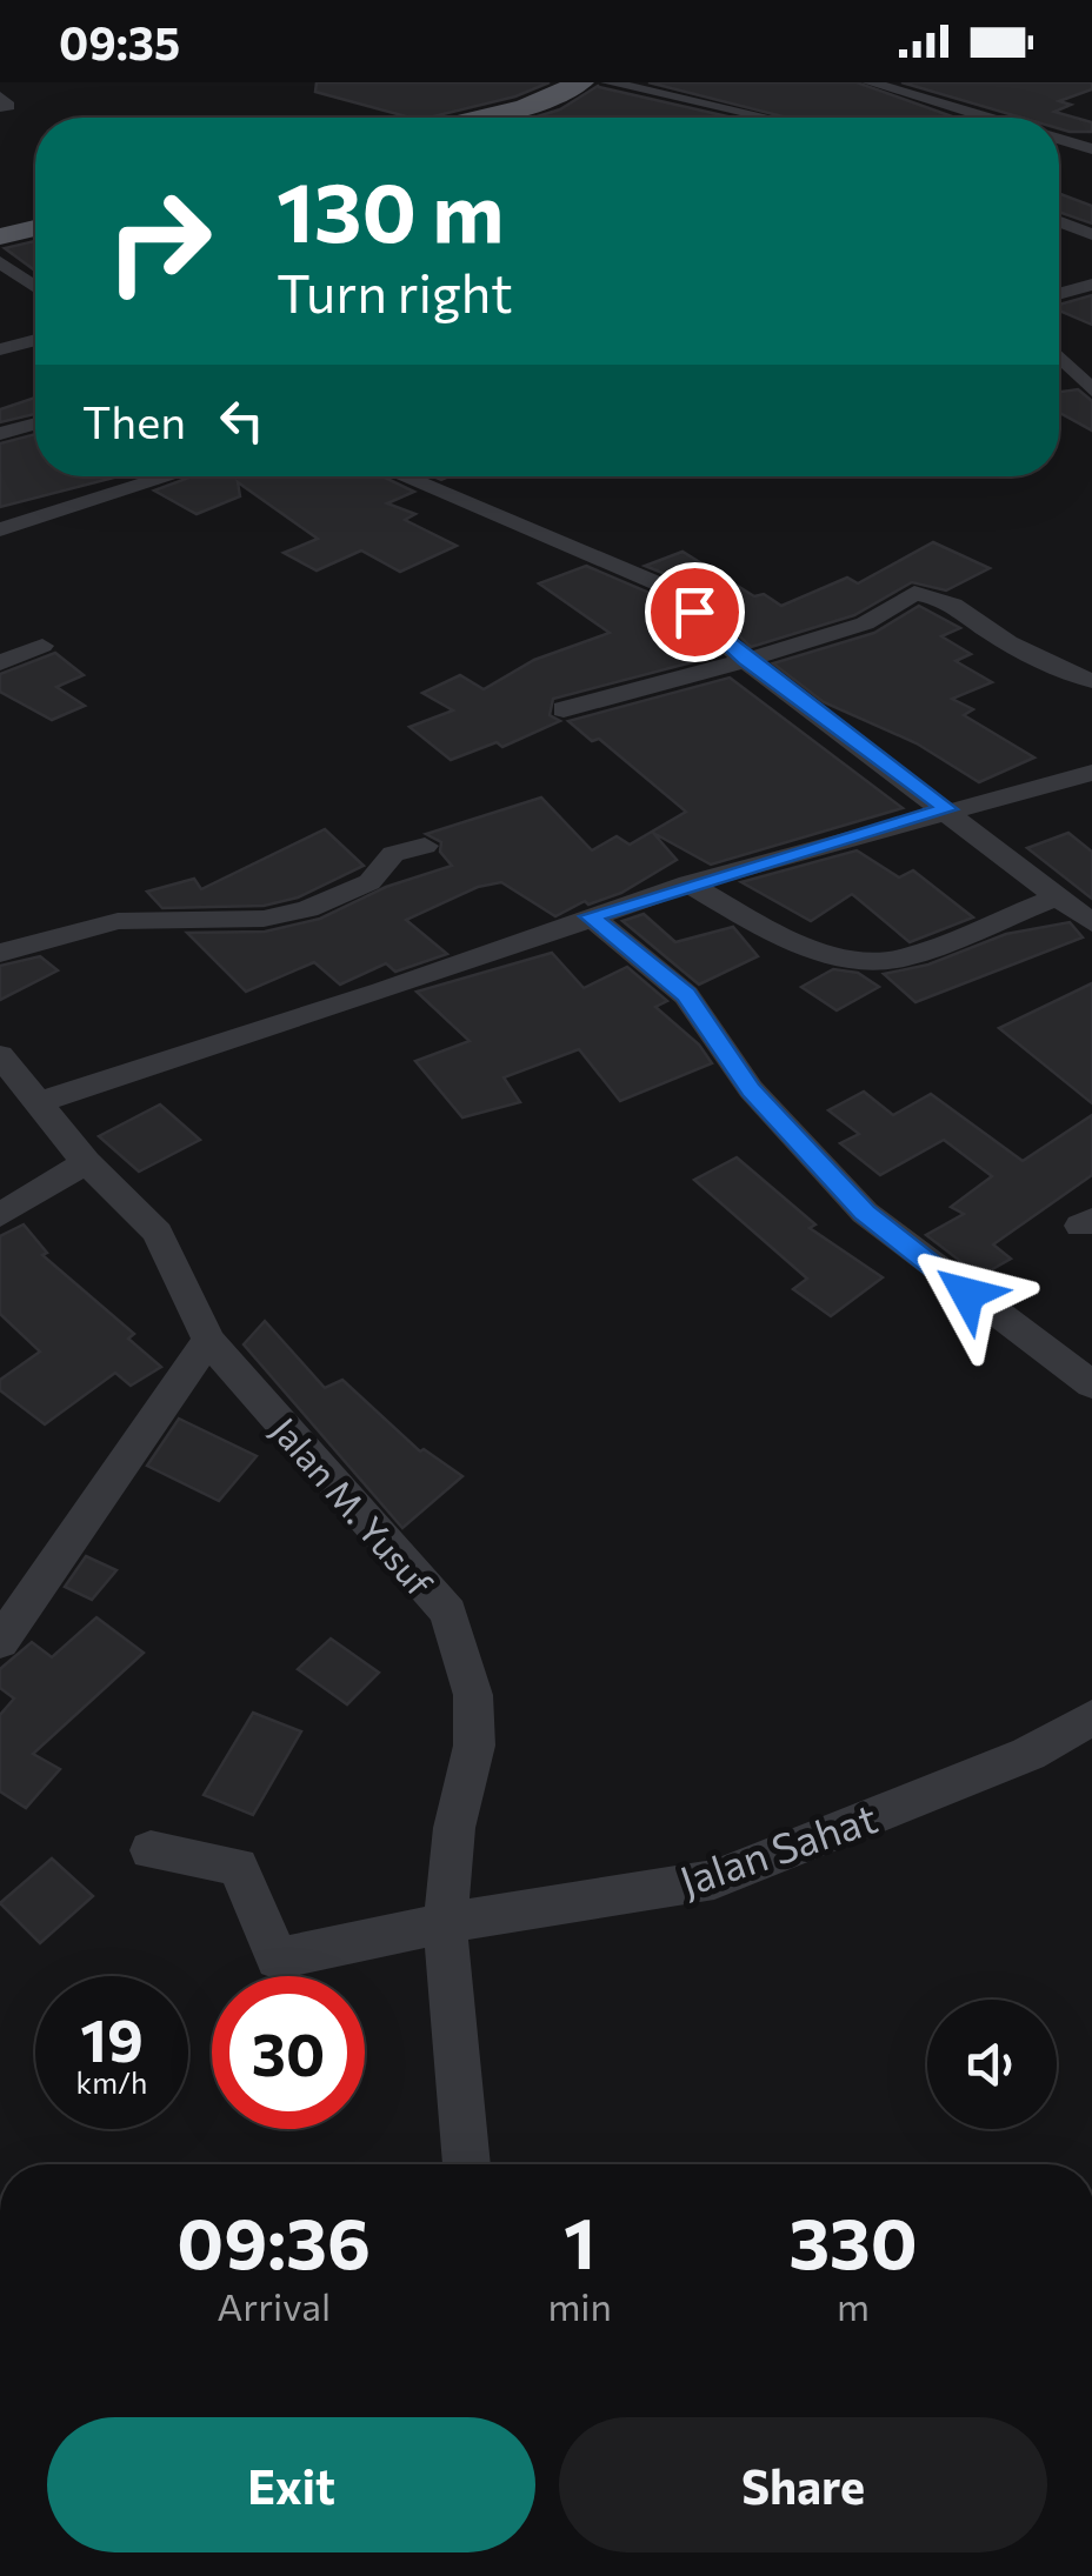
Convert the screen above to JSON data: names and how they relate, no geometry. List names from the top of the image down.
{
  "streets": {
    "street": ["Jalan M. Yusuf", "Jalan Sahat"]
  },
  "crossings": [
    ["Jalan M. Yusuf", "Jalan Sahat"]
  ],
  "page": {
    "status": "09:35",
    "turn": ["130 m", "Turn right"],
    "then": "Then",
    "speed": "19 km/h",
    "limit": "30",
    "eta": [
      "09:36",
      "Arrival",
      "1",
      "min",
      "330",
      "m"
    ],
    "buttons": ["Exit", "Share"]
  }
}
